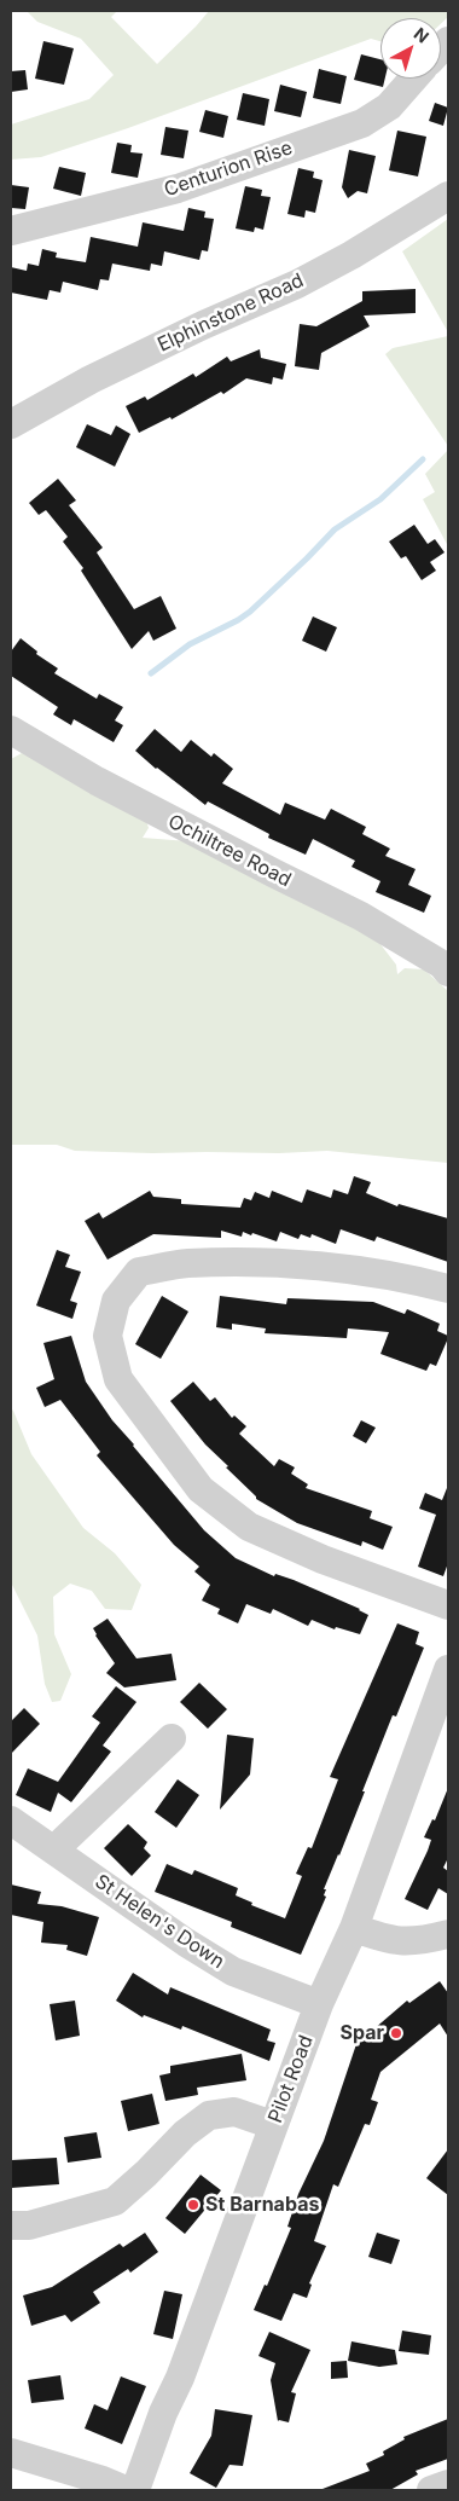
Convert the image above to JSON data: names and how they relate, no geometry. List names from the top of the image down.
{
  "streets": {
    "street": [
      "Centurion Rise",
      "Elphinstone Road",
      "Ochiltree Road",
      "St Helen's Down",
      "Pilot Road"
    ]
  },
  "crossings": [
    ["St Helen's Down", "Pilot Road"]
  ],
  "places": ["Spar", "St Barnabas"],
  "north": "top right"
}
